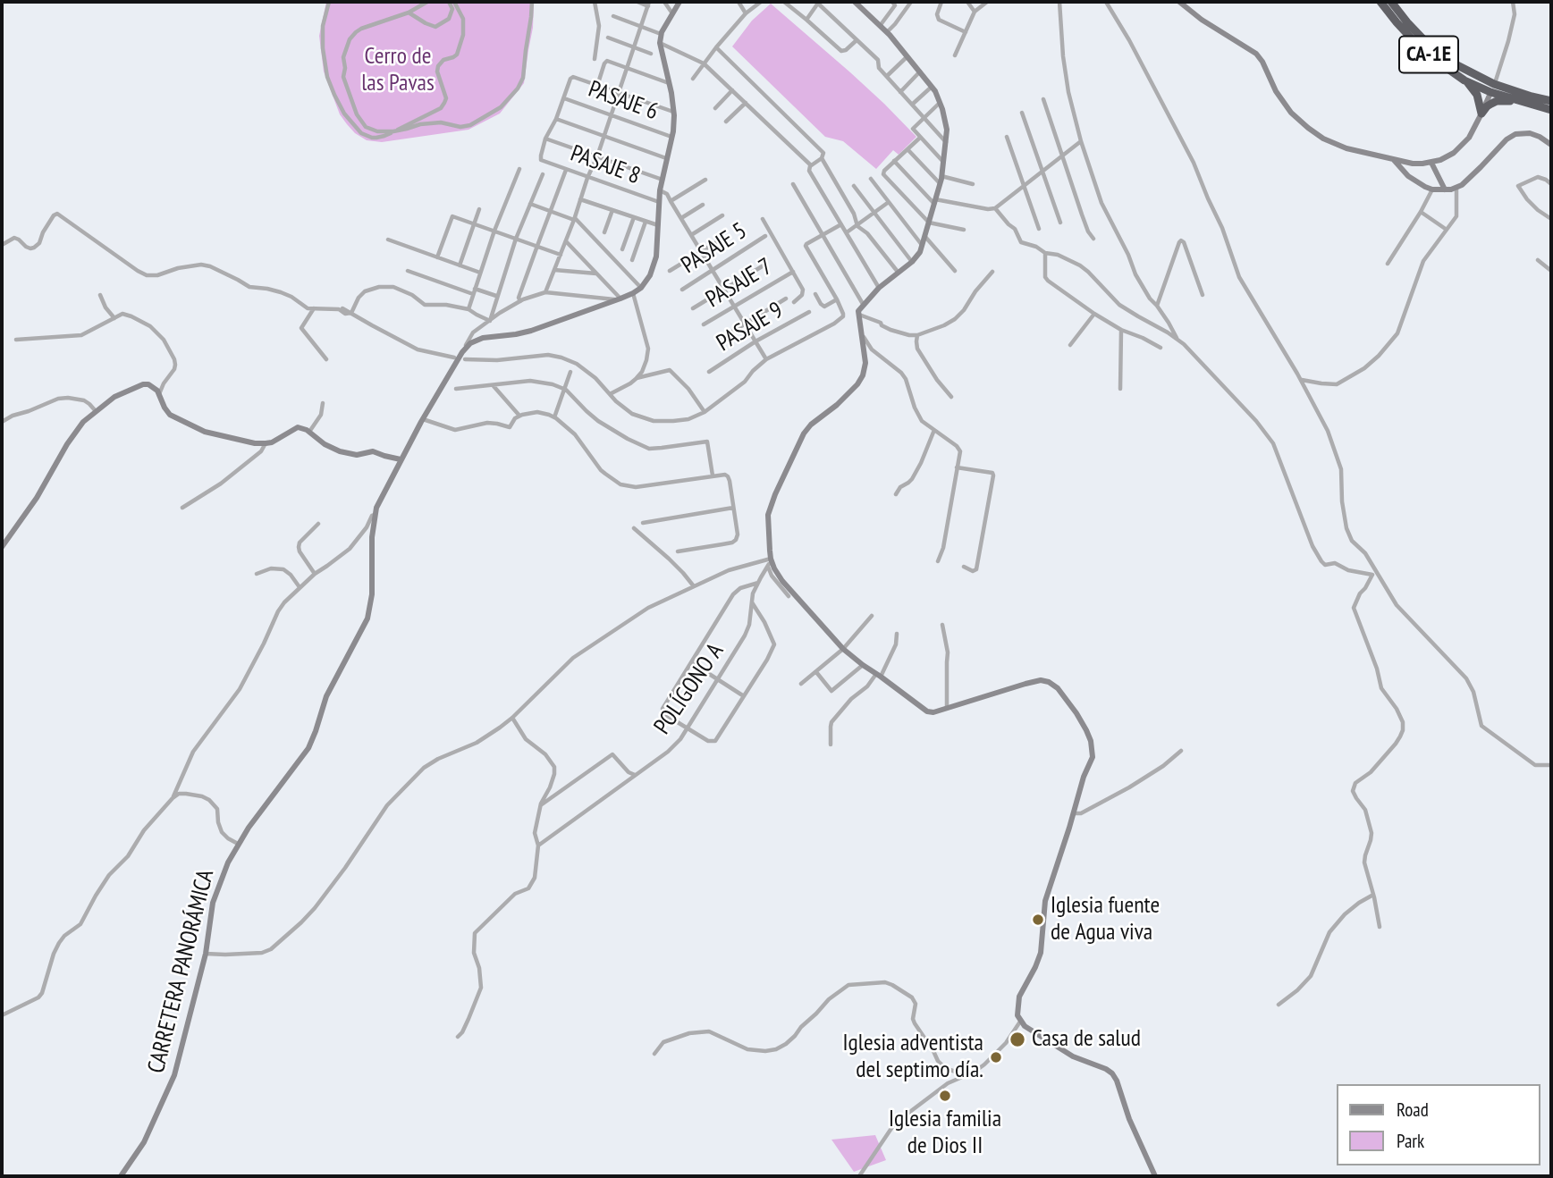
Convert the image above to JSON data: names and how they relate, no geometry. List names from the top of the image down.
{
  "streets": {
    "highway": ["CA-1E"],
    "street": [
      "PASAJE 6",
      "PASAJE 8",
      "PASAJE 5",
      "PASAJE 7",
      "PASAJE 9",
      "POLÍGONO A",
      "CARRETERA PANORÁMICA"
    ]
  },
  "parks": ["Cerro de las Pavas"],
  "places": [
    "Iglesia fuente de Agua viva",
    "Casa de salud",
    "Iglesia adventista del septimo día.",
    "Iglesia familia de Dios II"
  ],
  "legend": ["Road", "Park"]
}
